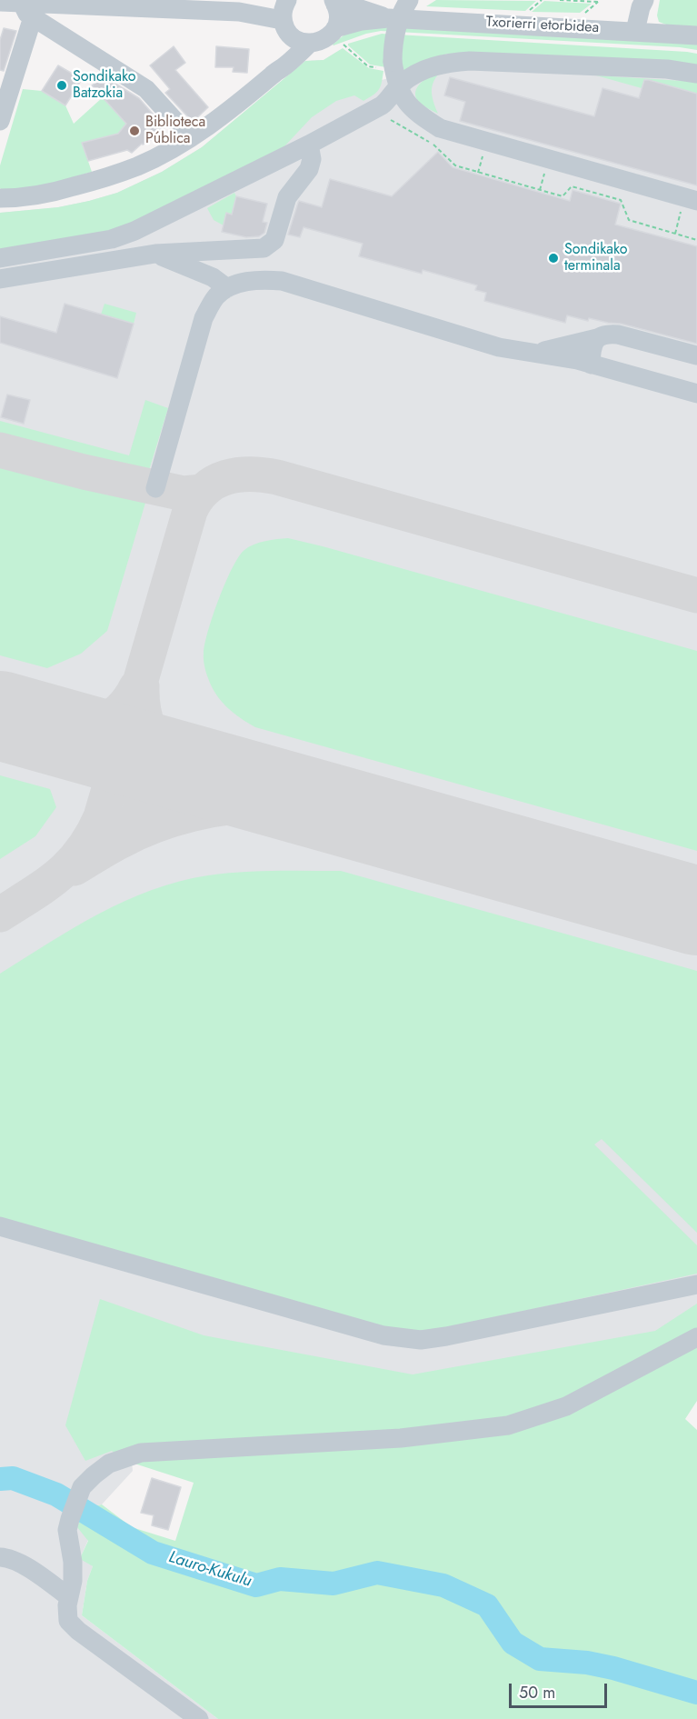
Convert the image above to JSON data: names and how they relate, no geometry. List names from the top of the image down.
{
  "streets": {
    "street": ["Txorierri etorbidea"]
  },
  "water": ["Lauro-Kukulu"],
  "places": ["Sondikako Batzokia", "Biblioteca Pública", "Sondikako terminala"],
  "scale_bar": "50 m"
}
